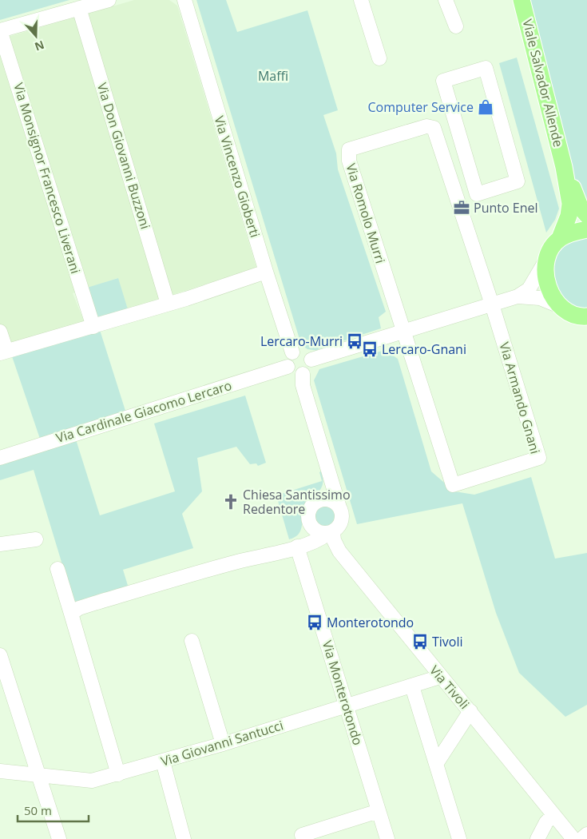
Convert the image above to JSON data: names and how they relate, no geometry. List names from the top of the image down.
{
  "streets": {
    "main road": ["Viale Salvador Allende"],
    "street": [
      "Via Don Giovanni Buzzoni",
      "Via Vincenzo Gioberti",
      "Via Monsignor Francesco Liverani",
      "Via Romolo Murri",
      "Via Armando Gnani",
      "Via Cardinale Giacomo Lercaro",
      "Via Tivoli",
      "Via Monterotondo",
      "Via Giovanni Santucci"
    ]
  },
  "crossings": [
    ["Via Vincenzo Gioberti", "Via Cardinale Giacomo Lercaro"],
    ["Via Romolo Murri", "Via Armando Gnani"],
    ["Via Tivoli", "Via Giovanni Santucci"],
    ["Via Monterotondo", "Via Giovanni Santucci"]
  ],
  "parks": ["Maffi"],
  "places": {
    "shop": ["Computer Service"],
    "office": ["Punto Enel"],
    "bus stop": [
      "Lercaro-Murri",
      "Lercaro-Gnani",
      "Monterotondo",
      "Tivoli"
    ],
    "church": ["Chiesa Santissimo Redentore"]
  },
  "scale_bar": "50 m",
  "north": "bottom"
}
